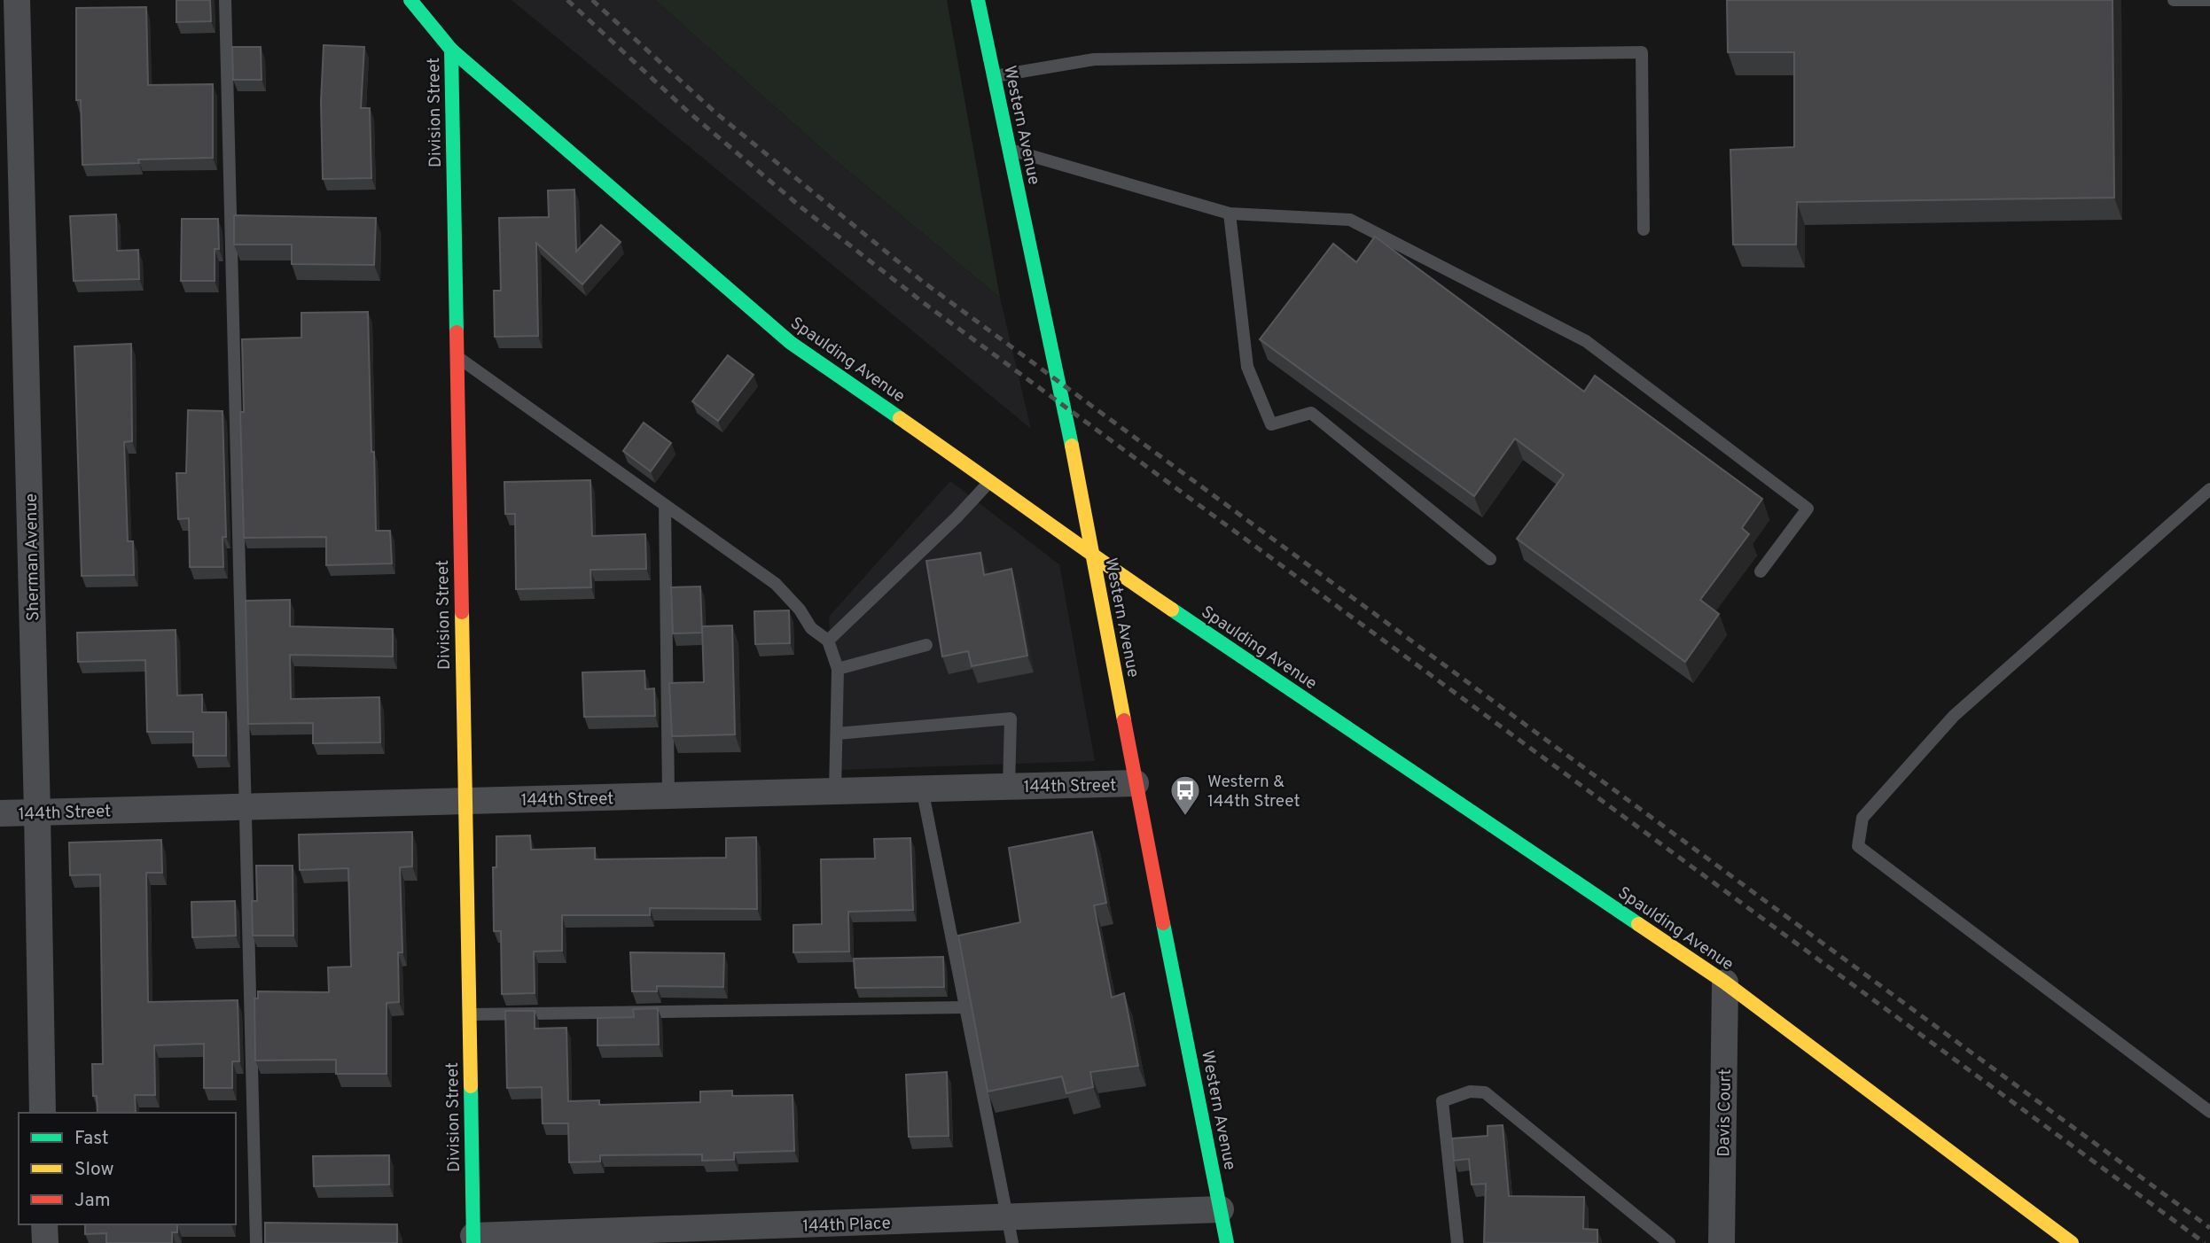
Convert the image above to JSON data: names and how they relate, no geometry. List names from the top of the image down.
{
  "streets": {
    "street": [
      "Division Street",
      "Western Avenue",
      "Spaulding Avenue",
      "Sherman Avenue",
      "144th Street",
      "Davis Court",
      "144th Place"
    ]
  },
  "crossings": [
    ["Division Street", "Spaulding Avenue"],
    ["Division Street", "144th Street"],
    ["Division Street", "144th Place"],
    ["Western Avenue", "Spaulding Avenue"],
    ["Western Avenue", "144th Street"],
    ["Western Avenue", "144th Place"],
    ["Spaulding Avenue", "Davis Court"],
    ["Sherman Avenue", "144th Street"]
  ],
  "places": {
    "bus stop": ["Western & 144th Street"]
  },
  "legend": ["Fast", "Slow", "Jam"]
}
